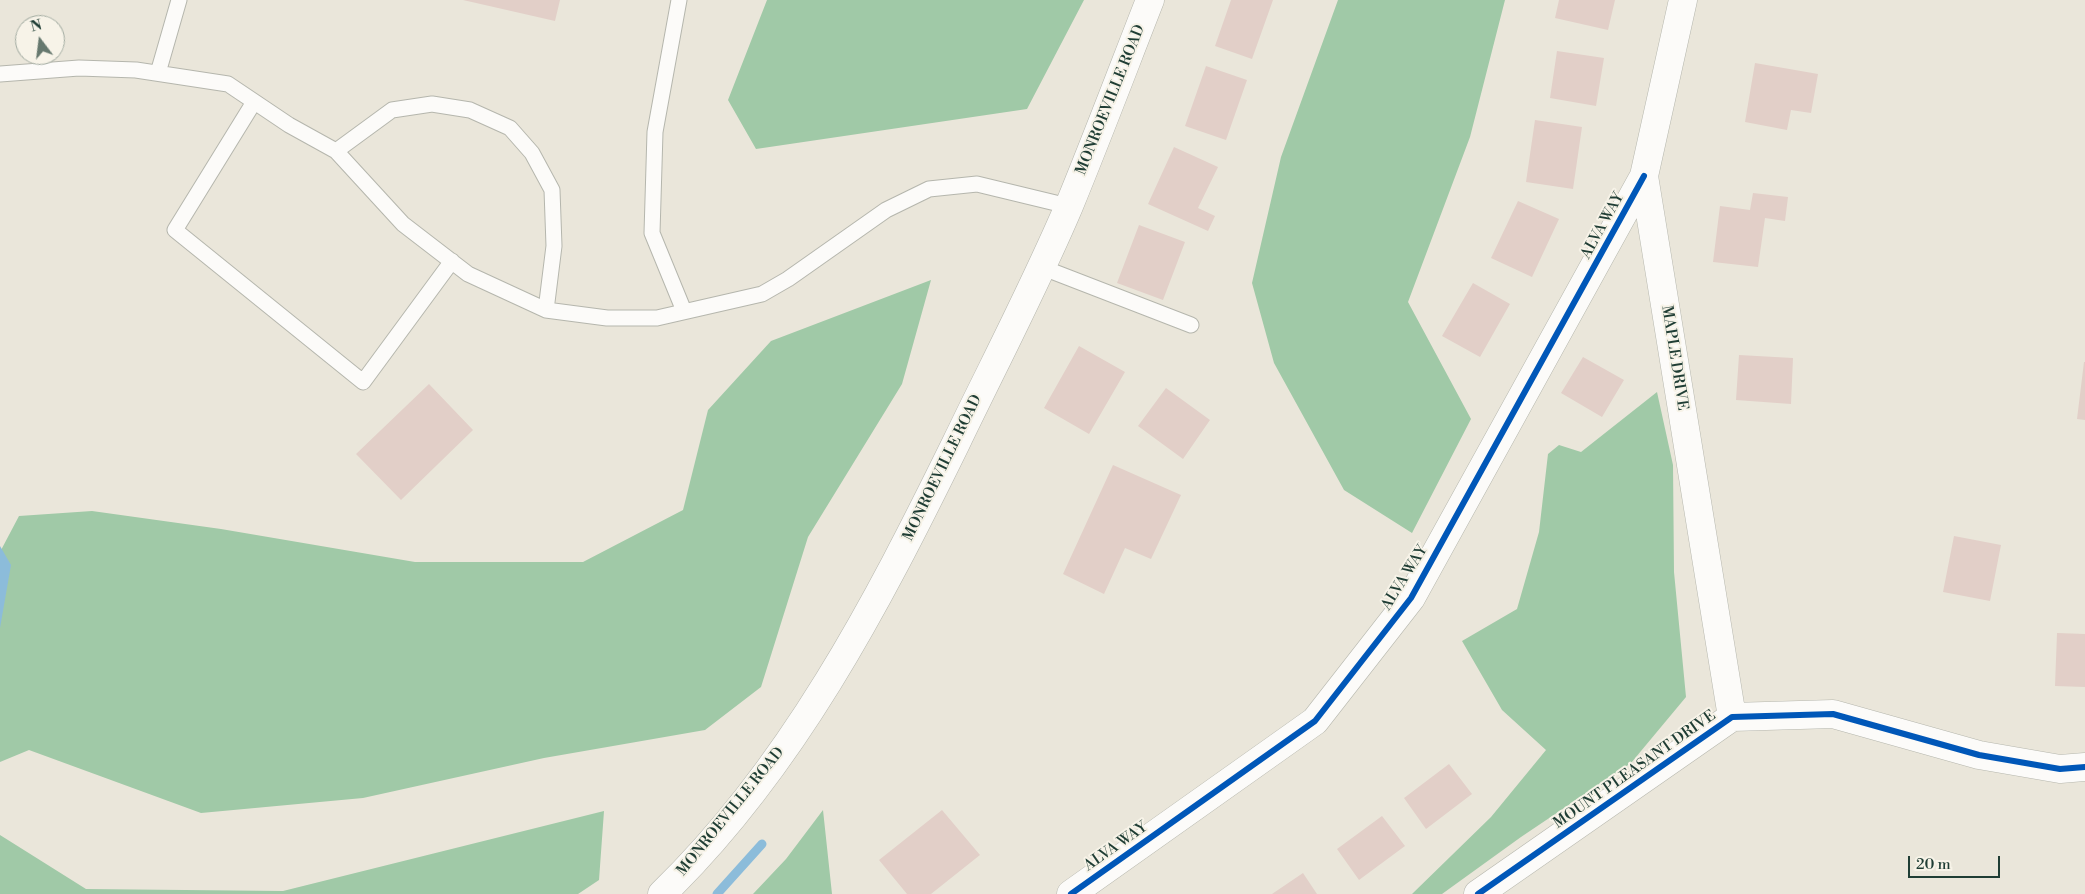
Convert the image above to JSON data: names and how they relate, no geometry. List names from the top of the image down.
{
  "streets": {
    "street": [
      "MONROEVILLE ROAD",
      "ALVA WAY",
      "MAPLE DRIVE",
      "MOUNT PLEASANT DRIVE"
    ]
  },
  "crossings": [
    ["ALVA WAY", "MAPLE DRIVE"],
    ["MAPLE DRIVE", "MOUNT PLEASANT DRIVE"]
  ],
  "scale_bar": "20 m",
  "north": "top"
}
